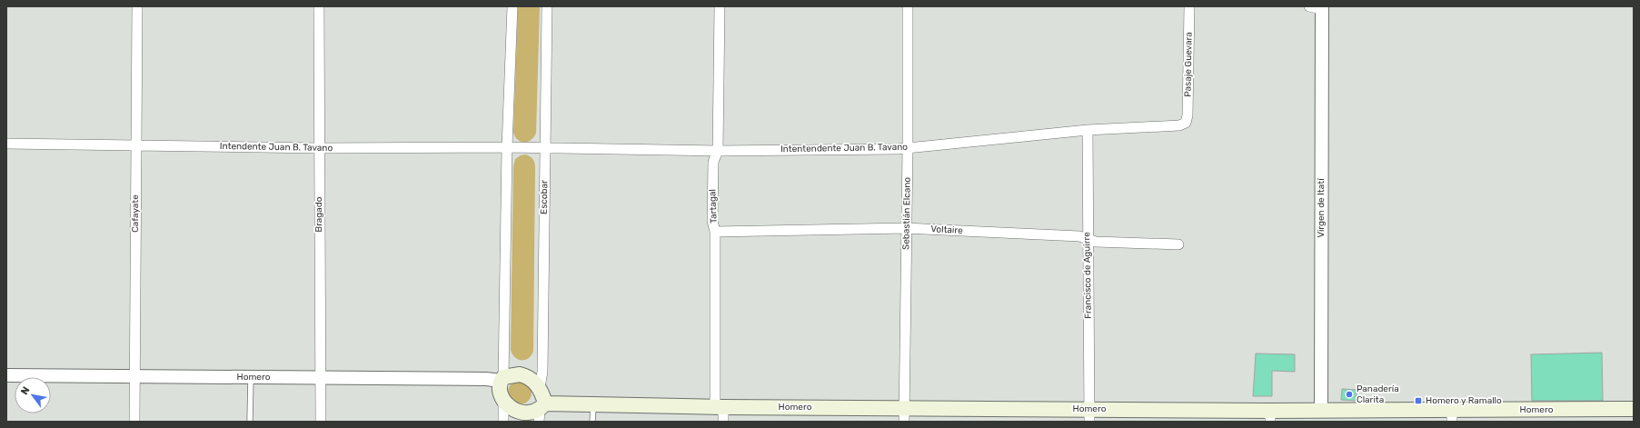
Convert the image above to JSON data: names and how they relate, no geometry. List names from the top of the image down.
{
  "streets": {
    "main road": ["Homero"],
    "street": [
      "Pasaje Guevara",
      "Intendente Juan B. Tavano",
      "Intentendente Juan B. Tavano",
      "Escobar",
      "Tartagal",
      "Virgen de Itatí",
      "Cafayate",
      "Sebastián Elcano",
      "Bragado",
      "Voltaire",
      "Francisco de Aguirre"
    ]
  },
  "crossings": [
    ["Pasaje Guevara", "Intentendente Juan B. Tavano"],
    ["Intendente Juan B. Tavano", "Intentendente Juan B. Tavano"],
    ["Intendente Juan B. Tavano", "Escobar"],
    ["Intendente Juan B. Tavano", "Cafayate"],
    ["Intendente Juan B. Tavano", "Bragado"],
    ["Intentendente Juan B. Tavano", "Escobar"],
    ["Intentendente Juan B. Tavano", "Tartagal"],
    ["Intentendente Juan B. Tavano", "Sebastián Elcano"],
    ["Intentendente Juan B. Tavano", "Francisco de Aguirre"],
    ["Escobar", "Homero"],
    ["Tartagal", "Voltaire"],
    ["Tartagal", "Homero"],
    ["Virgen de Itatí", "Homero"],
    ["Cafayate", "Homero"],
    ["Sebastián Elcano", "Voltaire"],
    ["Sebastián Elcano", "Homero"],
    ["Bragado", "Homero"],
    ["Voltaire", "Francisco de Aguirre"],
    ["Francisco de Aguirre", "Homero"]
  ],
  "places": {
    "other": ["Panadería Clarita"],
    "transit": ["Homero y Ramallo"]
  },
  "north": "top left"
}
